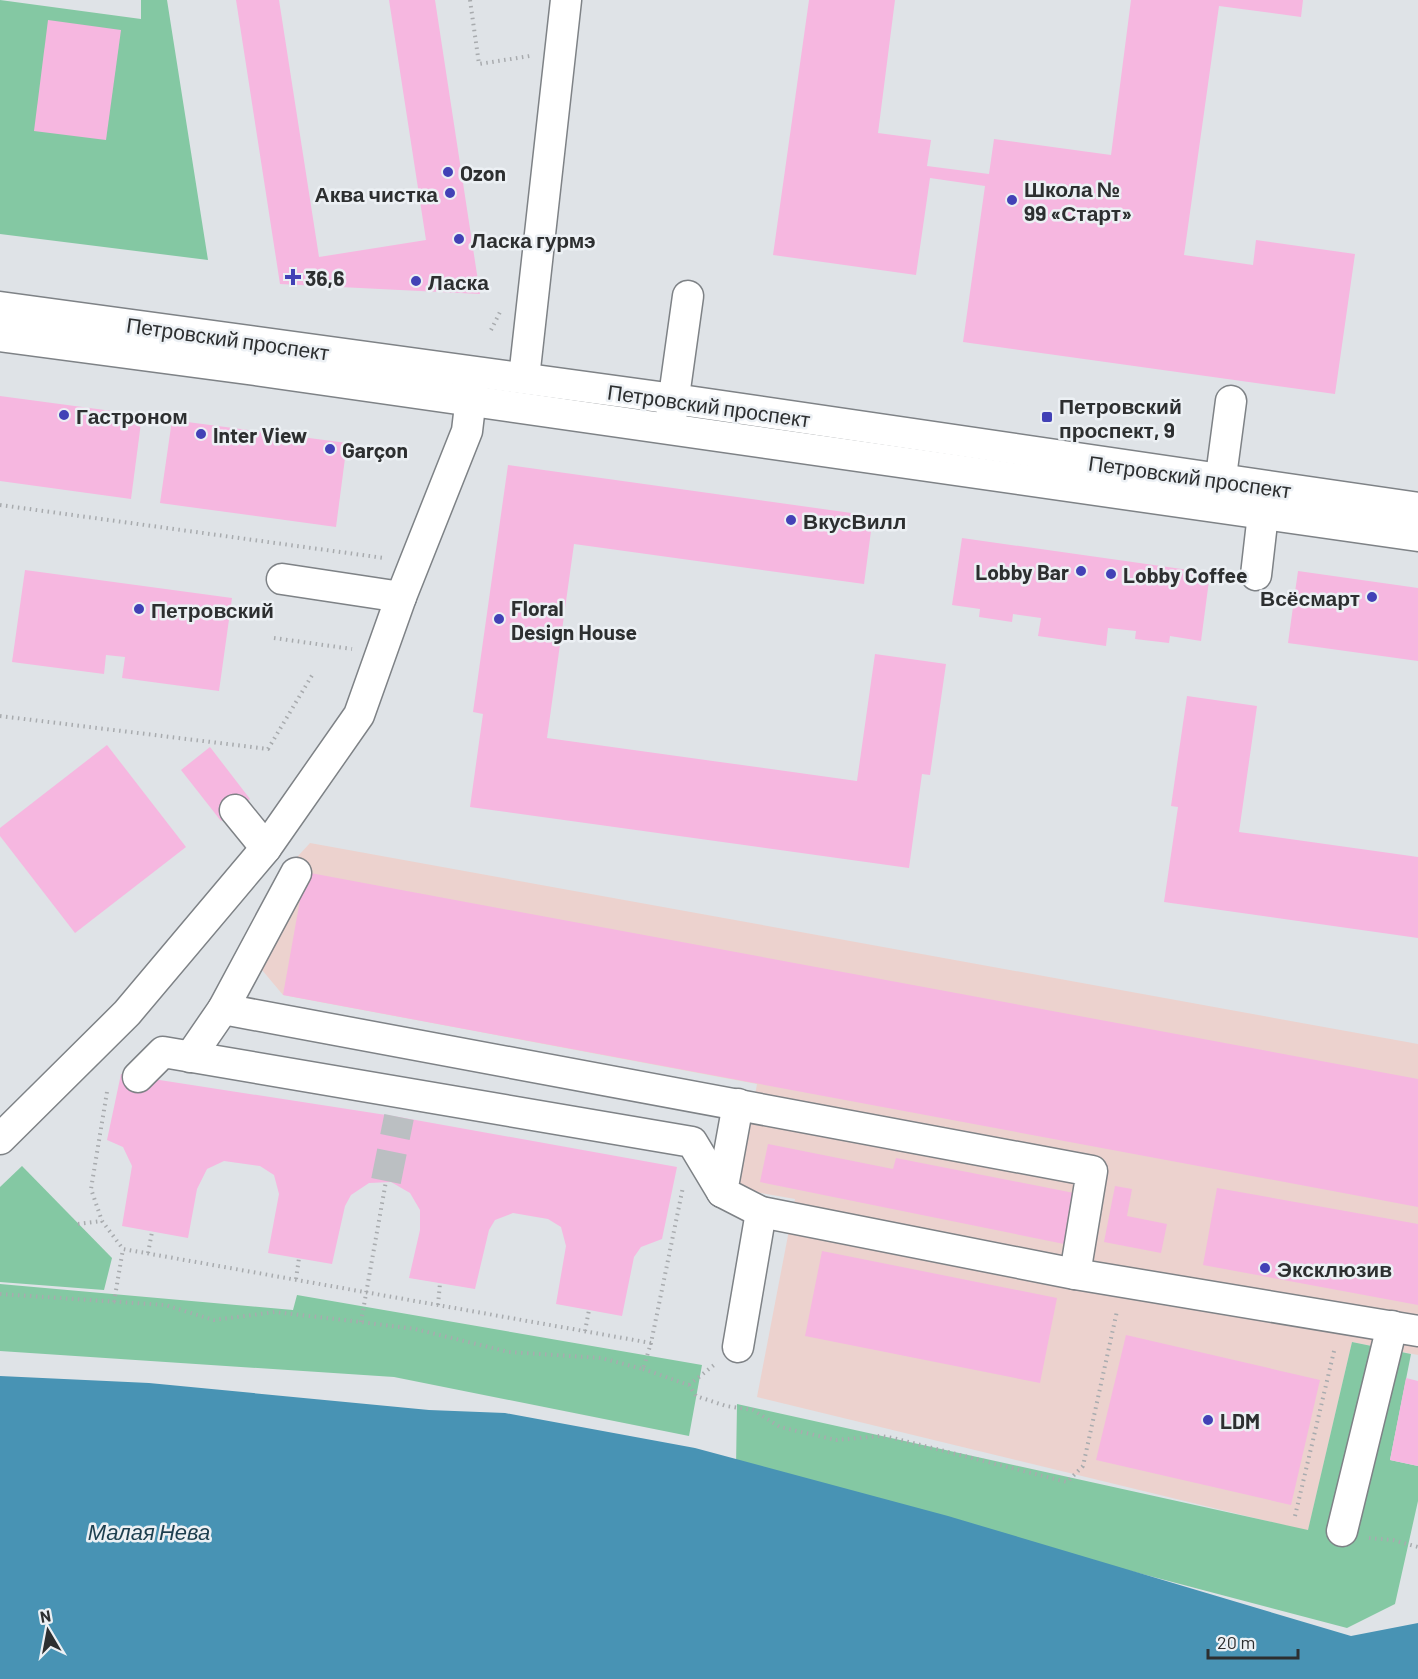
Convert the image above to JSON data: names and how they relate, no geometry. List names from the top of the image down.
{
  "streets": {
    "street": ["Петровский проспект"]
  },
  "water": ["Малая Нева"],
  "places": {
    "other": [
      "Ozon",
      "Аква чистка",
      "Школа № 99 «Старт»",
      "Ласка гурмэ",
      "Ласка",
      "Гастроном",
      "Inter View",
      "Garçon",
      "ВкусВилл",
      "Lobby Bar",
      "Lobby Coffee",
      "Всёсмарт",
      "Петровский",
      "Floral Design House",
      "Эксклюзив",
      "LDM"
    ],
    "health": ["36,6"],
    "transit": ["Петровский проспект, 9"]
  },
  "scale_bar": "20 m",
  "north": "top"
}
